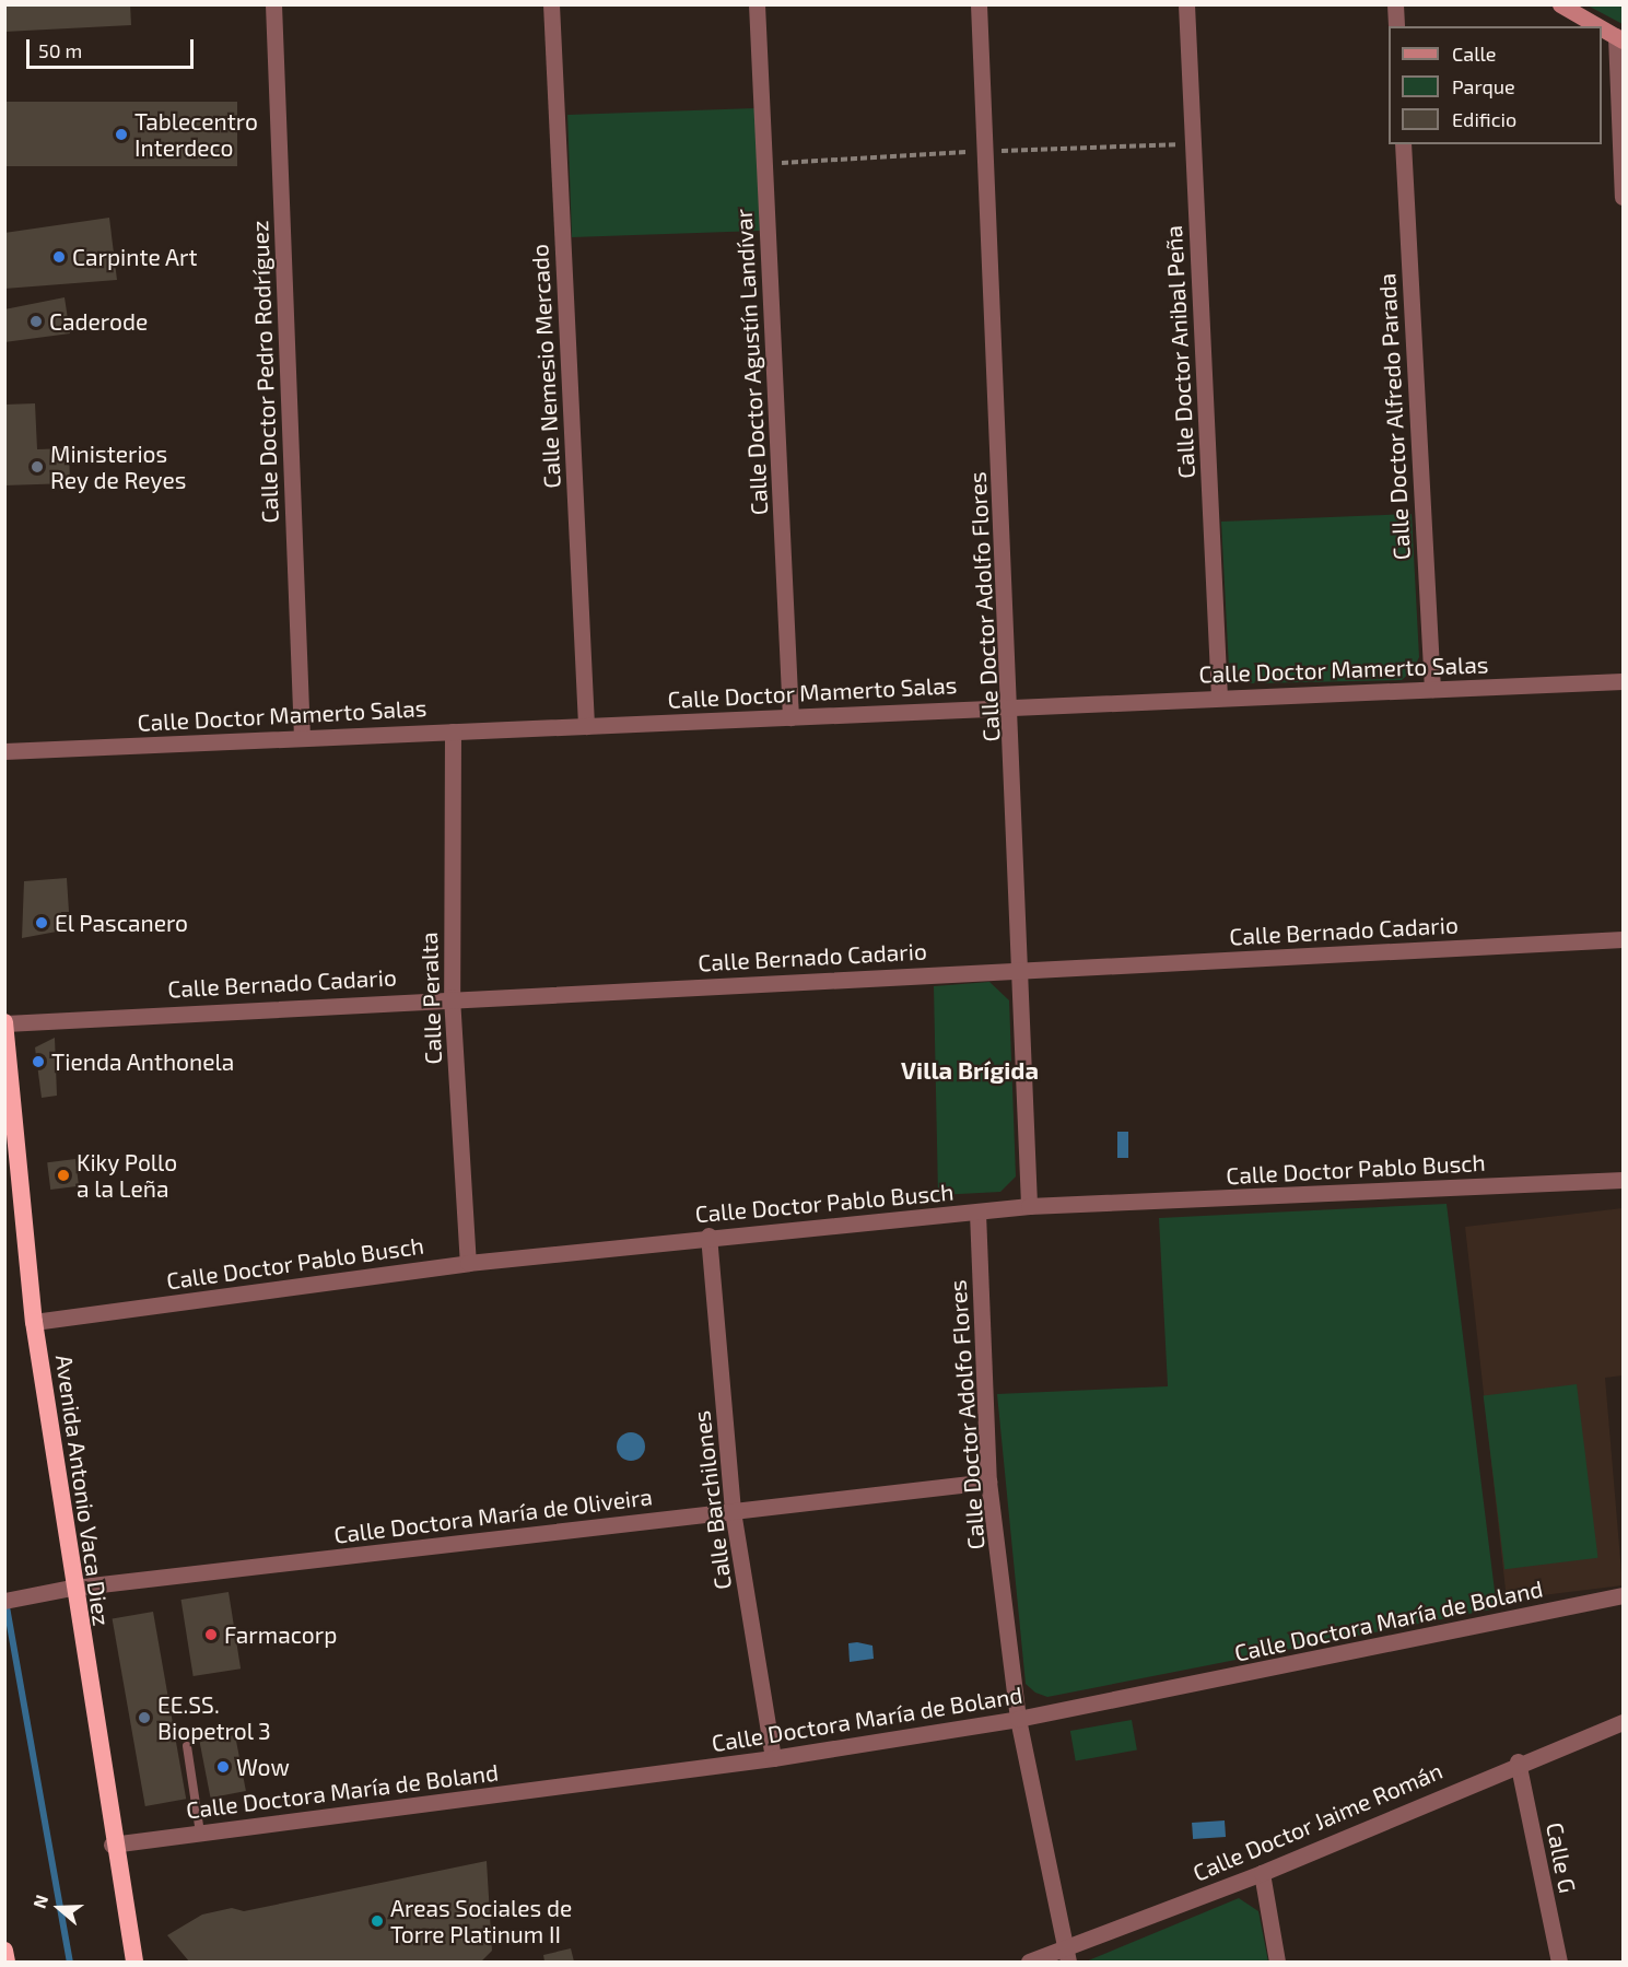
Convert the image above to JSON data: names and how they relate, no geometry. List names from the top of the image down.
{
  "streets": {
    "highway": ["Avenida Antonio Vaca Diez"],
    "street": [
      "Calle Doctor Anibal Peña",
      "Calle Doctor Agustín Landívar",
      "Calle Nemesio Mercado",
      "Calle Doctor Pedro Rodríguez",
      "Calle Doctor Alfredo Parada",
      "Calle Doctor Adolfo Flores",
      "Calle Doctor Mamerto Salas",
      "Calle Bernado Cadario",
      "Calle Peralta",
      "Calle Doctor Pablo Busch",
      "Calle Barchilones",
      "Calle Doctora María de Oliveira",
      "Calle Doctora María de Boland",
      "Calle Doctor Jaime Román",
      "Calle G"
    ]
  },
  "crossings": [
    ["Calle Doctor Anibal Peña", "Calle Doctor Mamerto Salas"],
    ["Calle Doctor Agustín Landívar", "Calle Doctor Mamerto Salas"],
    ["Calle Nemesio Mercado", "Calle Doctor Mamerto Salas"],
    ["Calle Doctor Pedro Rodríguez", "Calle Doctor Mamerto Salas"],
    ["Calle Doctor Alfredo Parada", "Calle Doctor Mamerto Salas"],
    ["Calle Doctor Adolfo Flores", "Calle Doctor Mamerto Salas"],
    ["Calle Doctor Adolfo Flores", "Calle Bernado Cadario"],
    ["Calle Doctor Adolfo Flores", "Calle Doctor Pablo Busch"],
    ["Calle Doctor Adolfo Flores", "Calle Doctora María de Oliveira"],
    ["Calle Doctor Adolfo Flores", "Calle Doctora María de Boland"],
    ["Calle Doctor Adolfo Flores", "Calle Doctor Jaime Román"],
    ["Calle Doctor Mamerto Salas", "Calle Peralta"],
    ["Calle Bernado Cadario", "Calle Peralta"],
    ["Calle Bernado Cadario", "Avenida Antonio Vaca Diez"],
    ["Calle Peralta", "Calle Doctor Pablo Busch"],
    ["Calle Doctor Pablo Busch", "Avenida Antonio Vaca Diez"],
    ["Calle Doctor Pablo Busch", "Calle Barchilones"],
    ["Avenida Antonio Vaca Diez", "Calle Doctora María de Oliveira"],
    ["Avenida Antonio Vaca Diez", "Calle Doctora María de Boland"],
    ["Calle Barchilones", "Calle Doctora María de Oliveira"],
    ["Calle Barchilones", "Calle Doctora María de Boland"],
    ["Calle Doctor Jaime Román", "Calle G"]
  ],
  "districts": ["Villa Brígida"],
  "places": [
    "Tablecentro Interdeco",
    "Carpinte Art",
    "Caderode",
    "Ministerios Rey de Reyes",
    "El Pascanero",
    "Tienda Anthonela",
    "Kiky Pollo a la Leña",
    "Farmacorp",
    "EE.SS. Biopetrol 3",
    "Wow",
    "Areas Sociales de Torre Platinum II"
  ],
  "legend": ["Calle", "Parque", "Edificio"],
  "scale_bar": "50 m",
  "north": "left"
}
